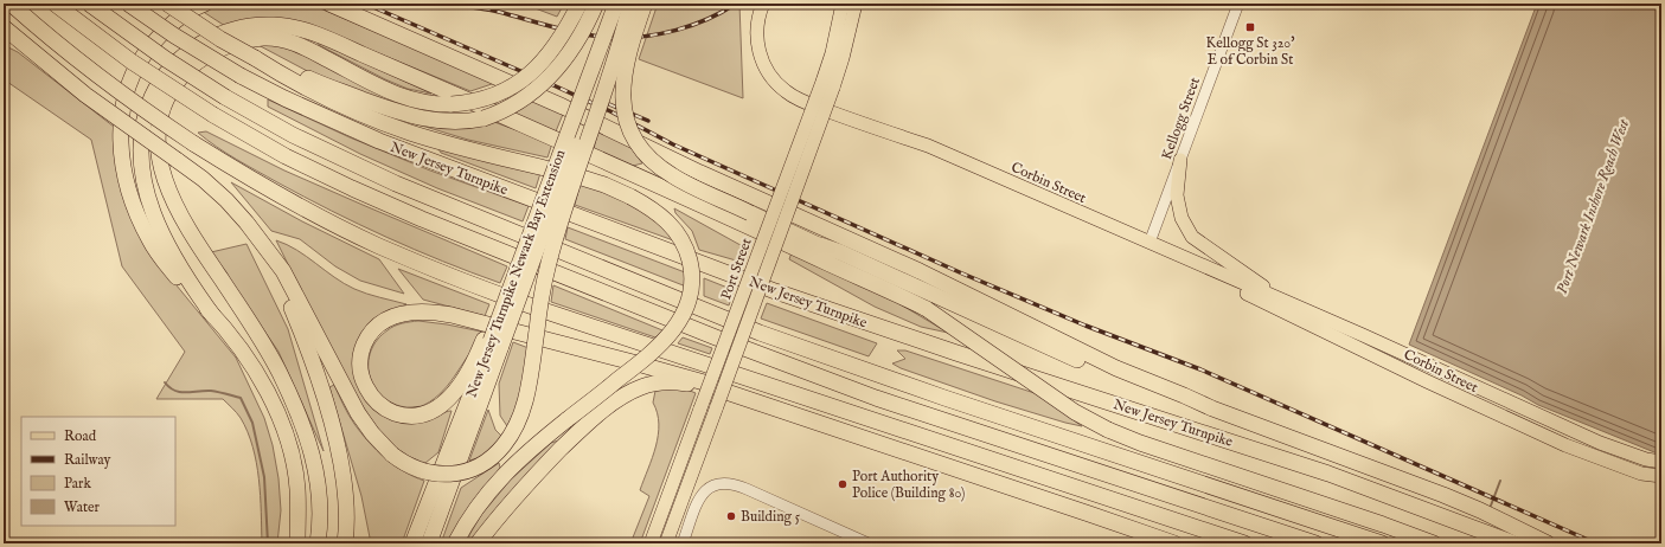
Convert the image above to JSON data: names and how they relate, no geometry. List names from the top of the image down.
{
  "streets": {
    "highway": ["New Jersey Turnpike", "New Jersey Turnpike Newark Bay Extension"],
    "main road": ["Corbin Street", "Port Street"],
    "street": ["Kellogg Street"]
  },
  "crossings": [
    ["Kellogg Street", "Corbin Street"]
  ],
  "water": ["Port Newark Inshore Reach West"],
  "places": {
    "transit": ["Kellogg St 320' E of Corbin St"],
    "other": ["Port Authority Police (Building 80)", "Building 5"]
  },
  "legend": [
    "Road",
    "Railway",
    "Park",
    "Water"
  ]
}
